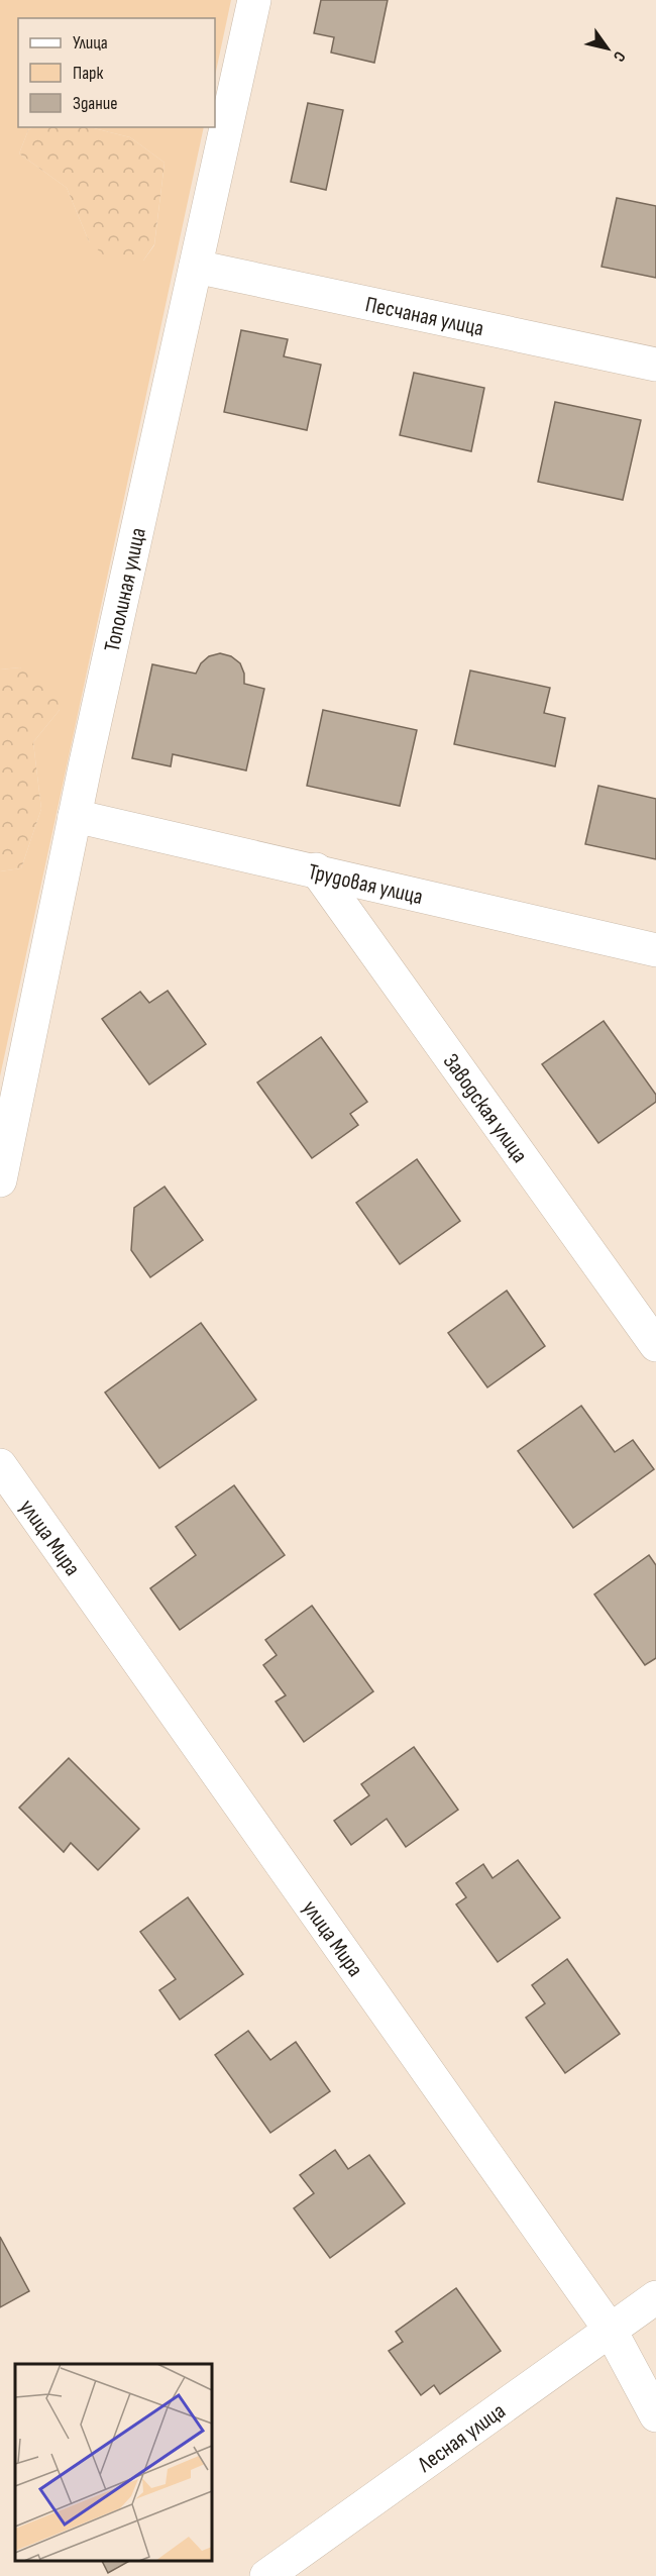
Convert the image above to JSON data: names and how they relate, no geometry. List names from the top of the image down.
{
  "streets": {
    "street": [
      "Песчаная улица",
      "Тополиная улица",
      "Трудовая улица",
      "Заводская улица",
      "улица Мира",
      "Лесная улица"
    ]
  },
  "crossings": [
    ["Песчаная улица", "Тополиная улица"],
    ["Тополиная улица", "Трудовая улица"],
    ["Трудовая улица", "Заводская улица"],
    ["улица Мира", "Лесная улица"]
  ],
  "legend": ["Улица", "Парк", "Здание"],
  "north": "bottom right"
}
